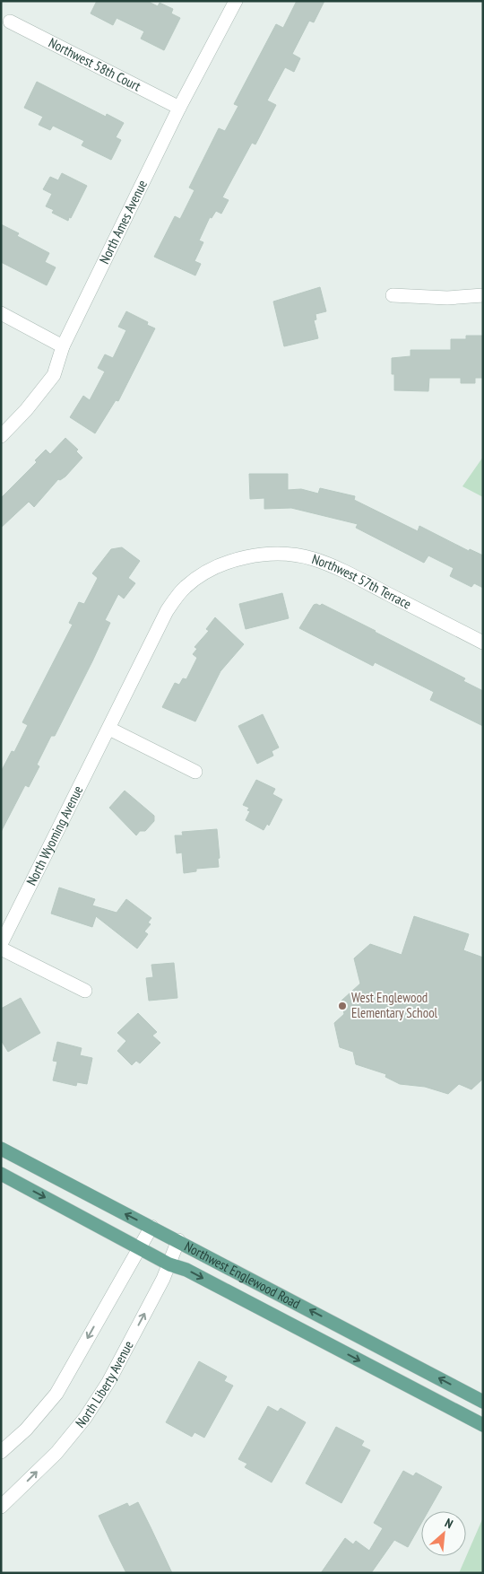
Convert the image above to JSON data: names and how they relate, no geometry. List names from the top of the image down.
{
  "streets": {
    "main road": ["Northwest Englewood Road"],
    "street": [
      "Northwest 58th Court",
      "North Ames Avenue",
      "Northwest 57th Terrace",
      "North Wyoming Avenue",
      "North Liberty Avenue"
    ]
  },
  "crossings": [
    ["Northwest 58th Court", "North Ames Avenue"],
    ["Northwest 57th Terrace", "North Wyoming Avenue"],
    ["Northwest Englewood Road", "North Liberty Avenue"]
  ],
  "places": ["West Englewood Elementary School"],
  "north": "top right"
}
